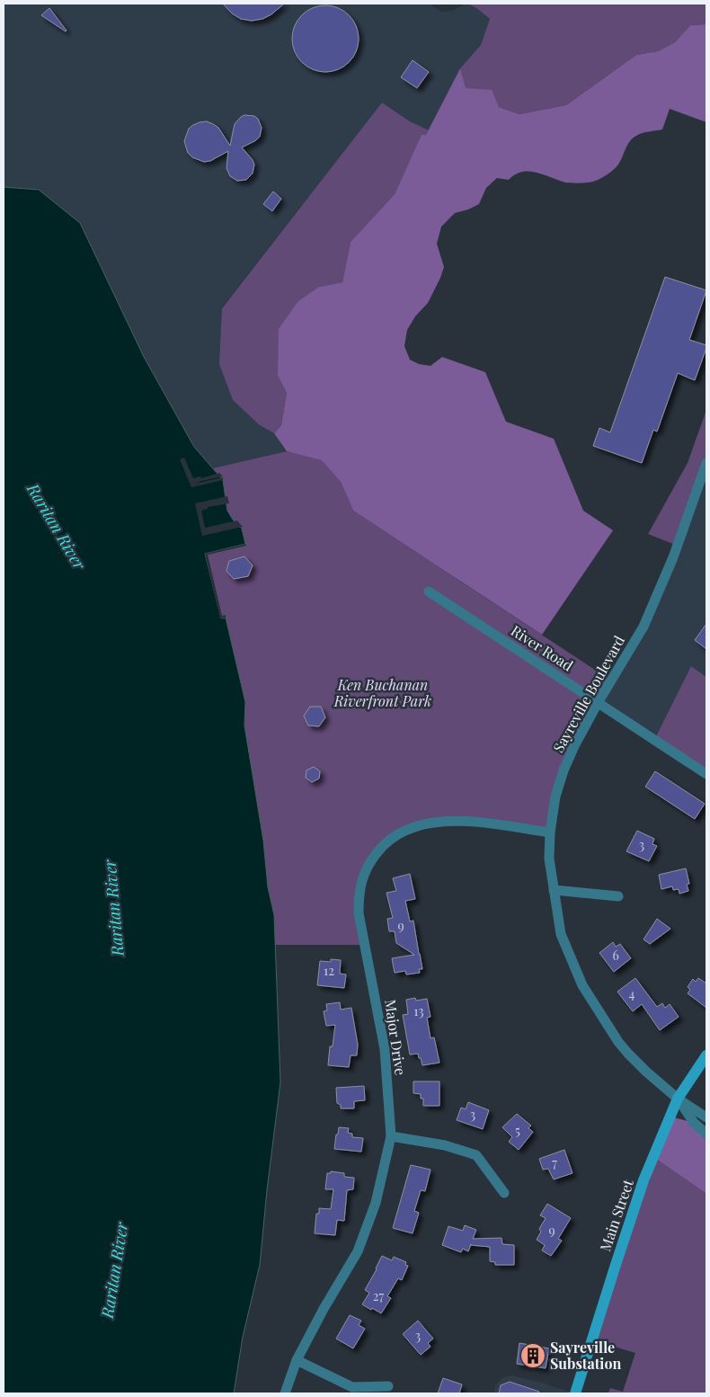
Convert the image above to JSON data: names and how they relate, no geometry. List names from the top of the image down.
{
  "streets": {
    "main road": ["Main Street"],
    "street": ["River Road", "Sayreville Boulevard", "Major Drive"]
  },
  "crossings": [
    ["River Road", "Sayreville Boulevard"],
    ["Sayreville Boulevard", "Major Drive"],
    ["Sayreville Boulevard", "Main Street"]
  ],
  "water": ["Raritan River"],
  "parks": ["Ken Buchanan Riverfront Park"],
  "places": {
    "building": ["Sayreville Substation"]
  },
  "house_numbers": [
    "3",
    "9",
    "6",
    "12",
    "4",
    "13",
    "3",
    "5",
    "7",
    "9",
    "27",
    "3"
  ]
}
